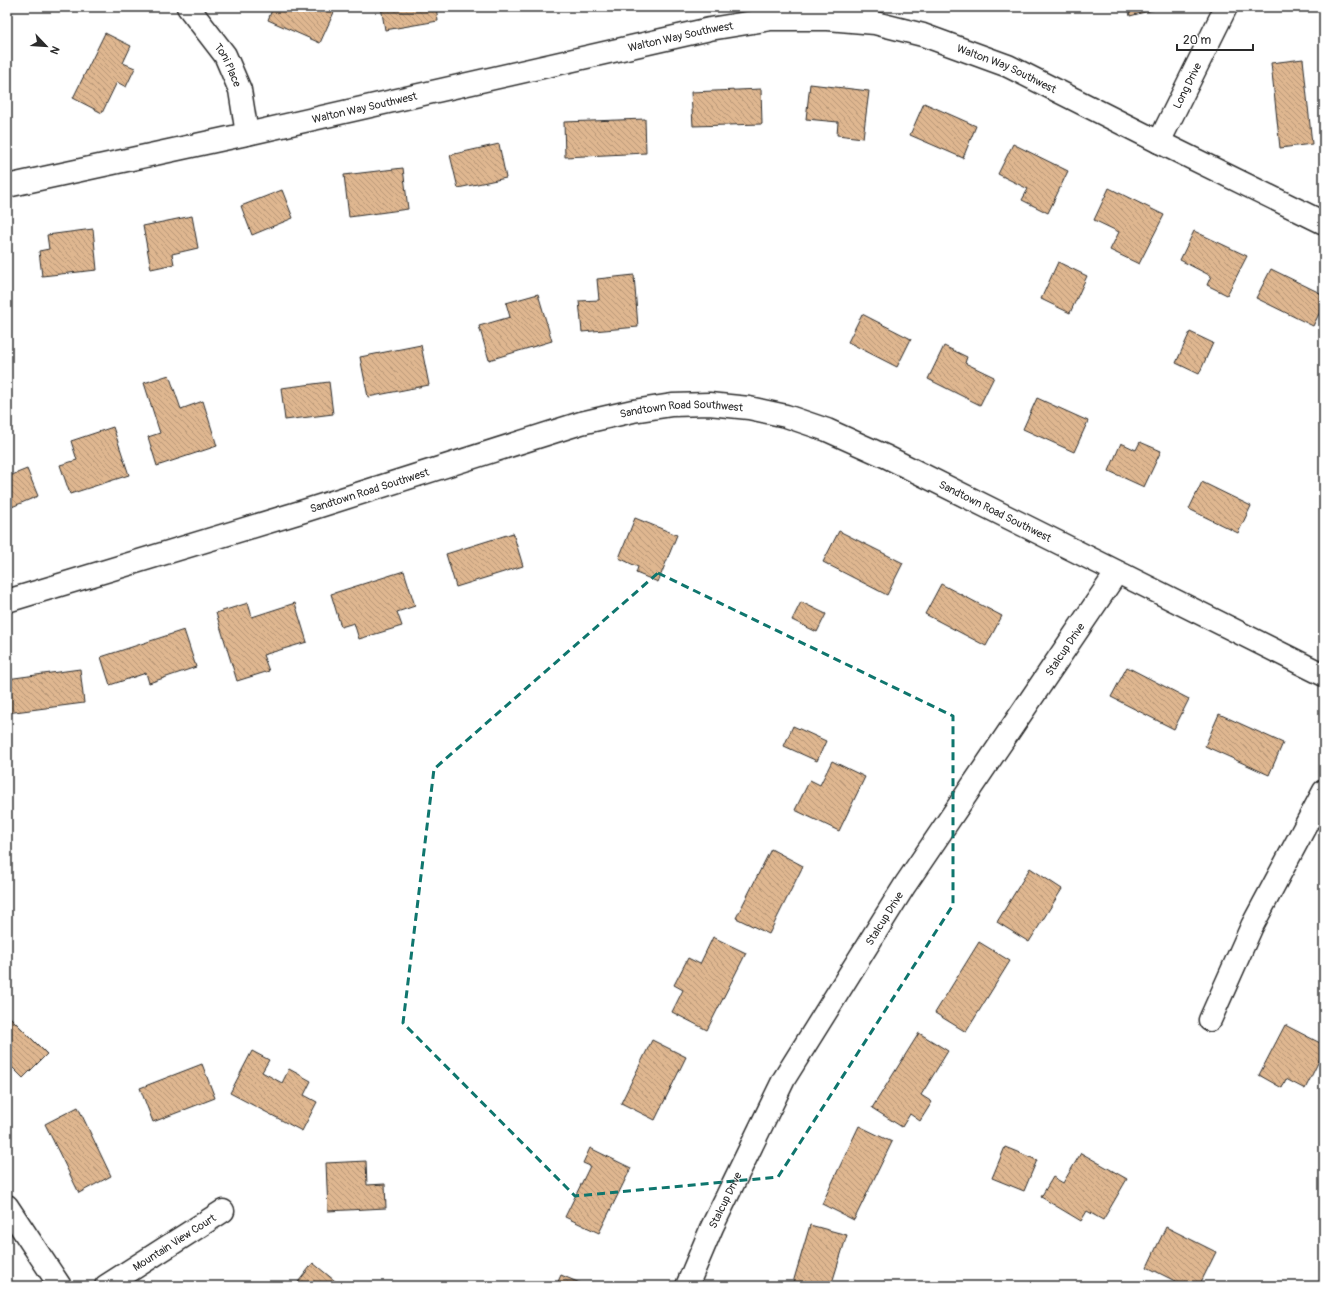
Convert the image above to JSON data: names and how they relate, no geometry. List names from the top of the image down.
{
  "streets": {
    "street": [
      "Walton Way Southwest",
      "Toni Place",
      "Long Drive",
      "Sandtown Road Southwest",
      "Stalcup Drive",
      "Mountain View Court"
    ]
  },
  "crossings": [
    ["Walton Way Southwest", "Toni Place"],
    ["Walton Way Southwest", "Long Drive"],
    ["Sandtown Road Southwest", "Stalcup Drive"]
  ],
  "scale_bar": "20 m",
  "north": "bottom right"
}
